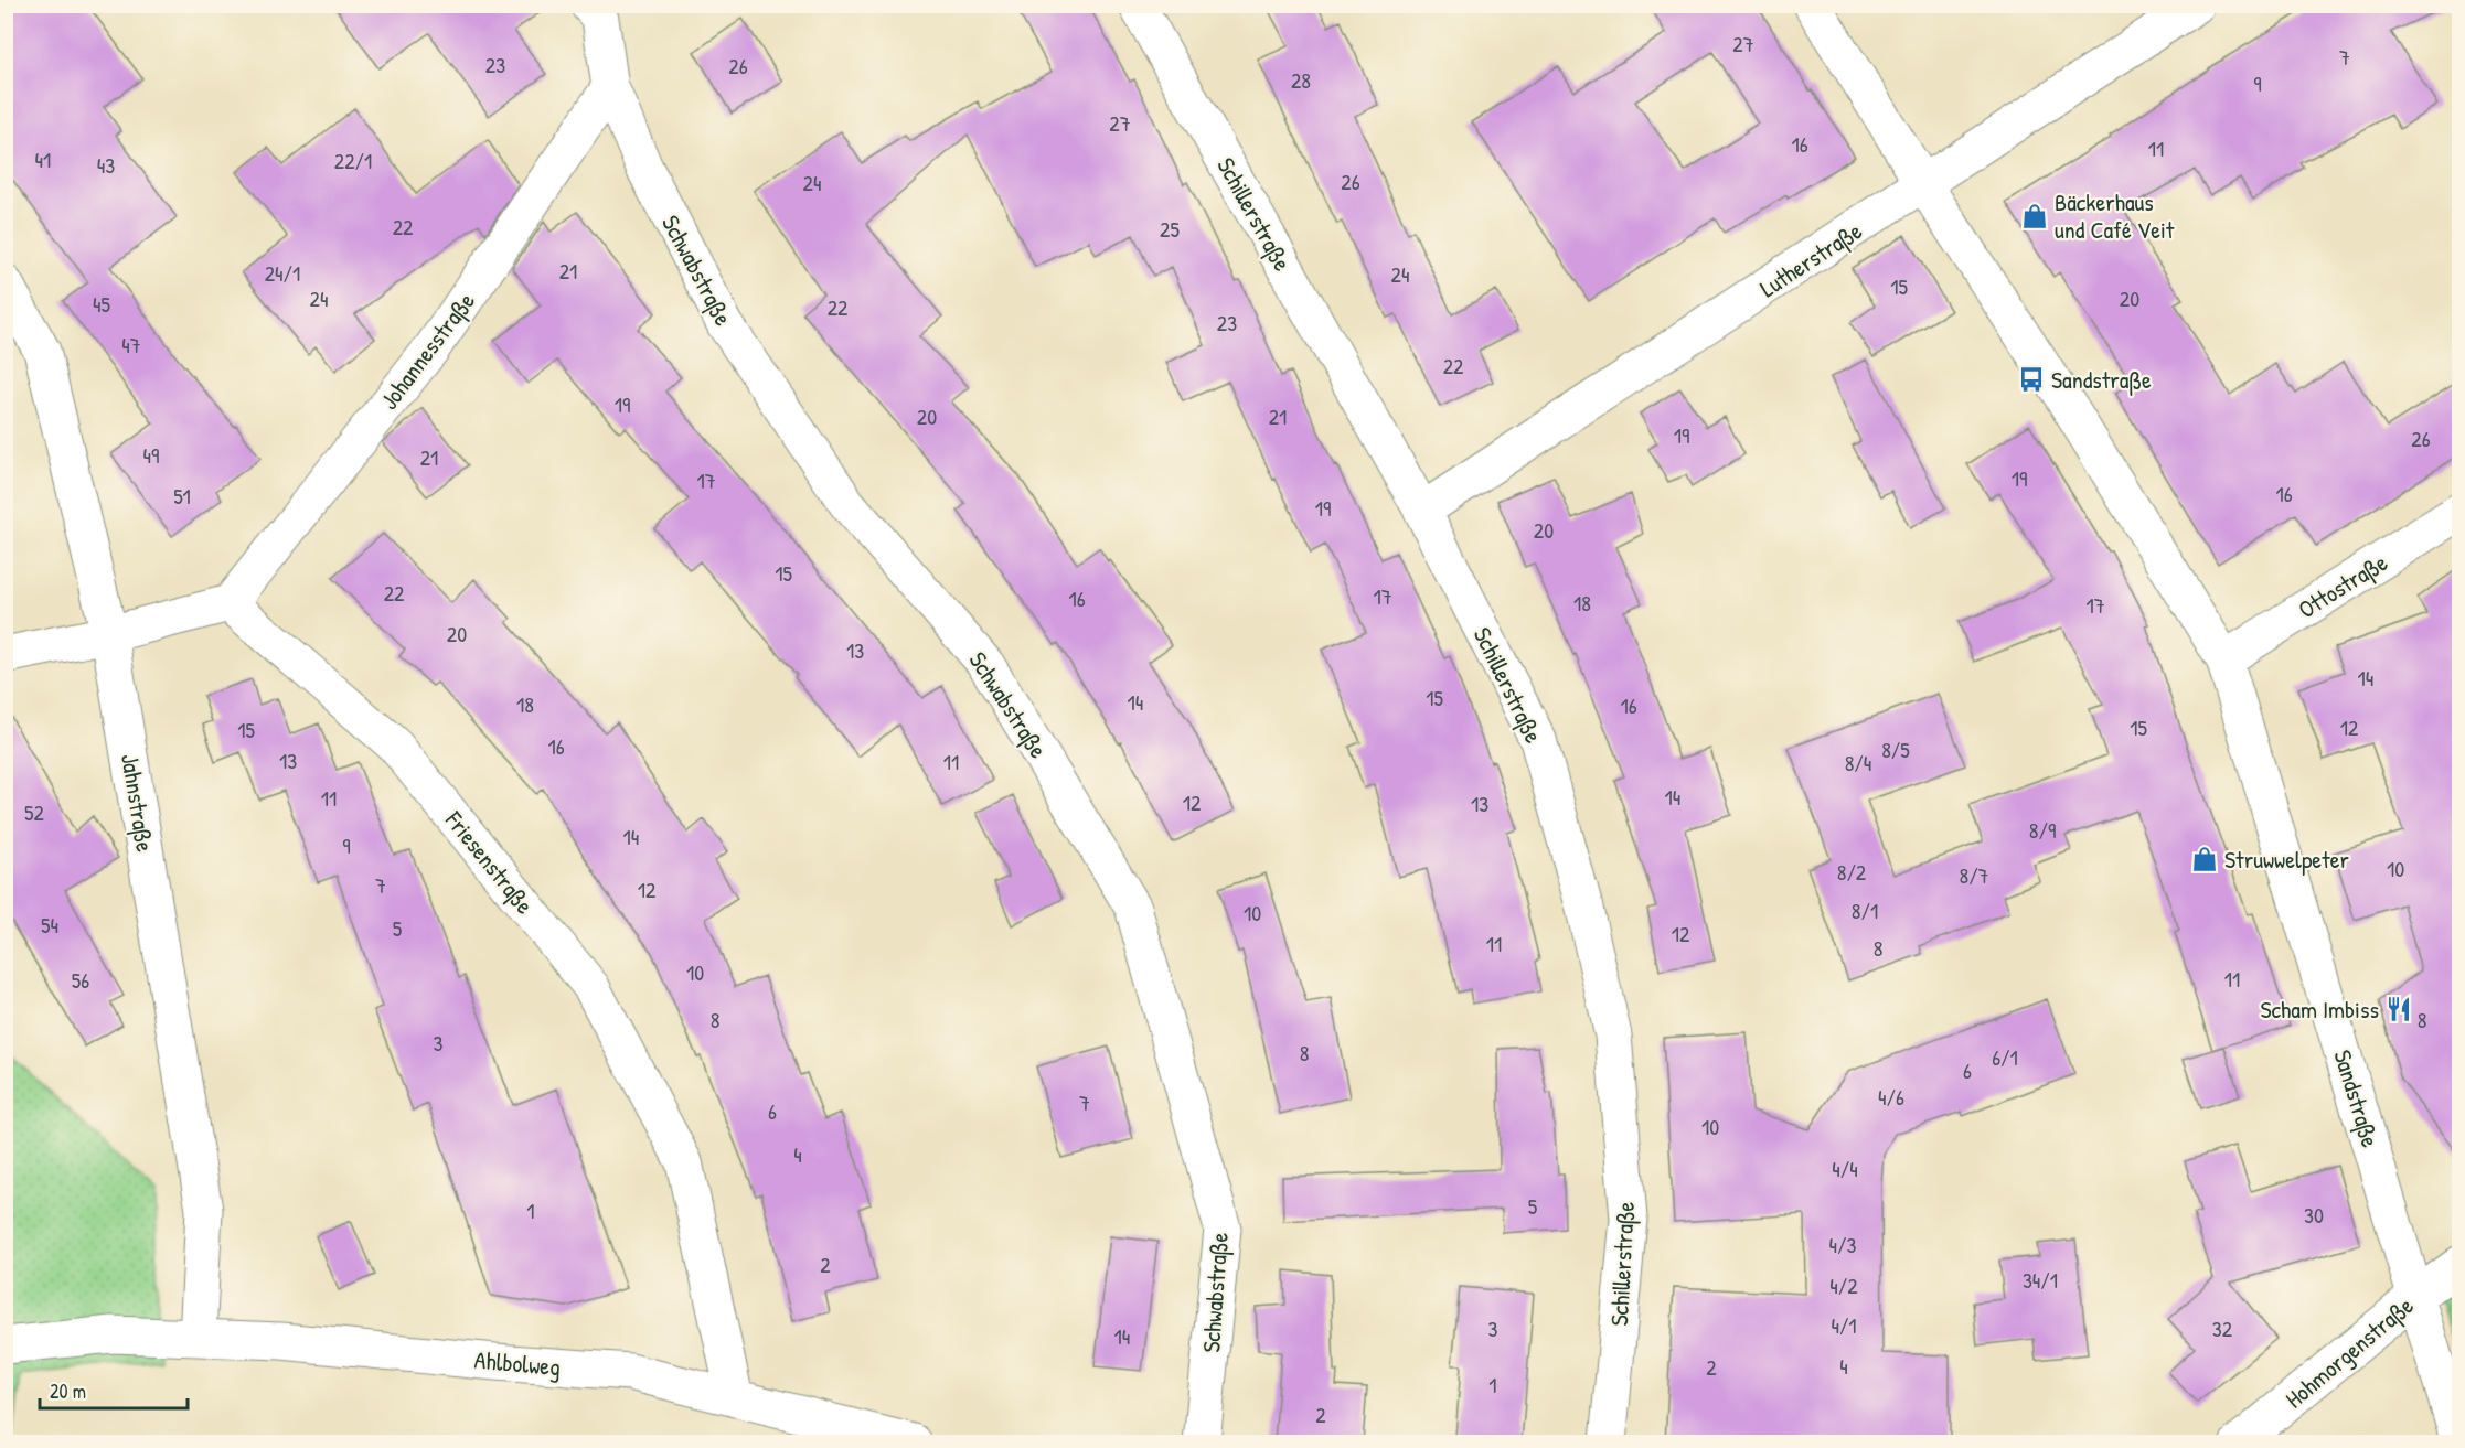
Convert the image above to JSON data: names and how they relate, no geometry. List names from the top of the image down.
{
  "streets": {
    "street": [
      "Schillerstraße",
      "Lutherstraße",
      "Schwabstraße",
      "Johannesstraße",
      "Ottostraße",
      "Jahnstraße",
      "Friesenstraße",
      "Sandstraße",
      "Hohmorgenstraße",
      "Ahlbolweg"
    ]
  },
  "crossings": [
    ["Schillerstraße", "Lutherstraße"],
    ["Lutherstraße", "Sandstraße"],
    ["Schwabstraße", "Johannesstraße"],
    ["Johannesstraße", "Friesenstraße"],
    ["Ottostraße", "Sandstraße"],
    ["Jahnstraße", "Ahlbolweg"],
    ["Friesenstraße", "Ahlbolweg"],
    ["Sandstraße", "Hohmorgenstraße"]
  ],
  "places": {
    "shop": ["Bäckerhaus und Café Veit", "Struwwelpeter"],
    "bus stop": ["Sandstraße"],
    "restaurant": ["Scham Imbiss"]
  },
  "house_numbers": [
    "27",
    "7",
    "23",
    "26",
    "28",
    "9",
    "27",
    "16",
    "11",
    "41",
    "22/1",
    "43",
    "26",
    "24",
    "22",
    "25",
    "21",
    "24/1",
    "24",
    "15",
    "24",
    "20",
    "45",
    "22",
    "23",
    "47",
    "22",
    "19",
    "20",
    "21",
    "19",
    "26",
    "49",
    "21",
    "19",
    "17",
    "16",
    "51",
    "19",
    "20",
    "15",
    "22",
    "17",
    "16",
    "18",
    "17",
    "20",
    "13",
    "14",
    "15",
    "14",
    "18",
    "16",
    "15",
    "12",
    "15",
    "16",
    "8/5",
    "13",
    "11",
    "8/4",
    "14",
    "11",
    "12",
    "13",
    "52",
    "8/9",
    "14",
    "9",
    "10",
    "8/2",
    "8/7",
    "7",
    "12",
    "8/1",
    "10",
    "54",
    "5",
    "12",
    "11",
    "8",
    "10",
    "11",
    "56",
    "8",
    "8",
    "3",
    "8",
    "6/1",
    "6",
    "4/6",
    "7",
    "6",
    "10",
    "4",
    "4/4",
    "5",
    "1",
    "30",
    "4/3",
    "2",
    "34/1",
    "4/2",
    "4/1",
    "3",
    "32",
    "14",
    "4",
    "2",
    "1",
    "2"
  ],
  "scale_bar": "20 m"
}
